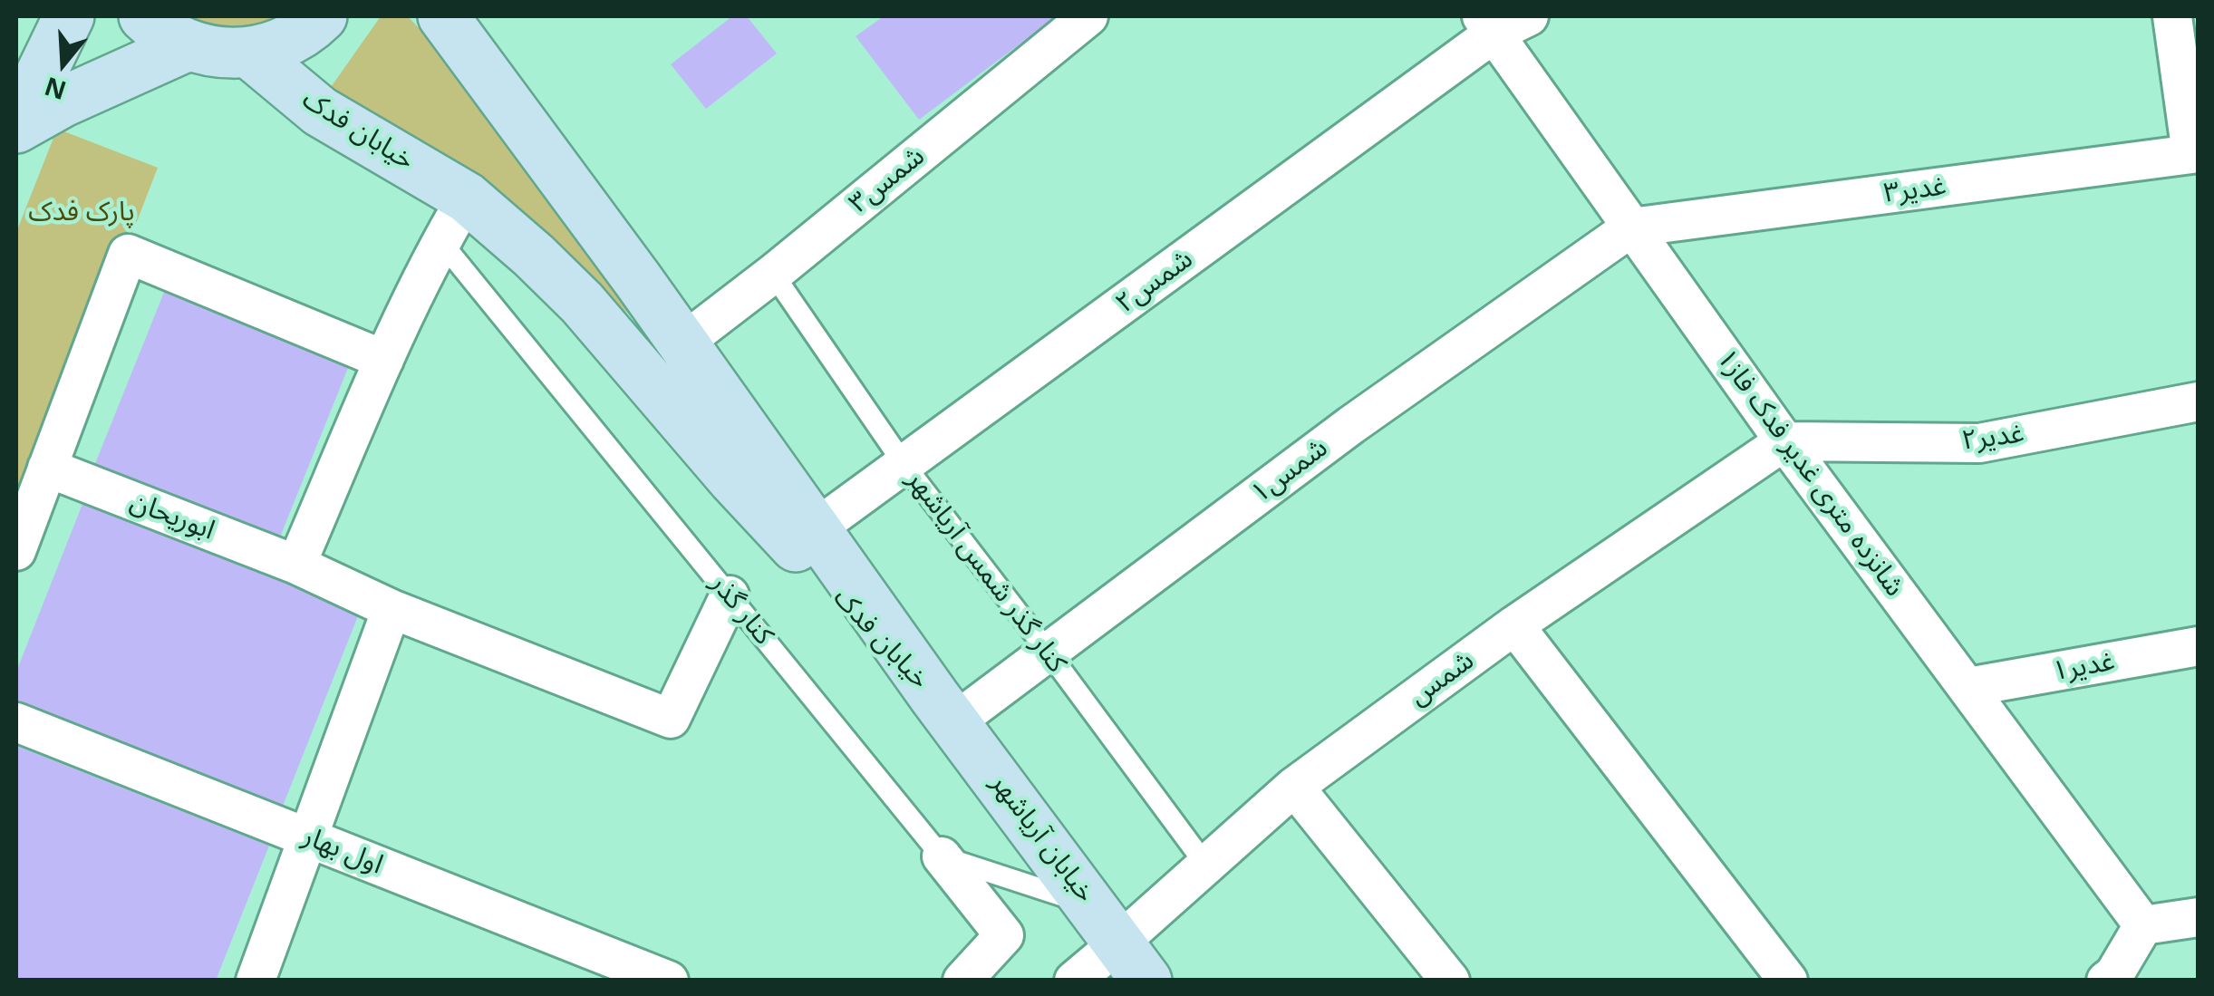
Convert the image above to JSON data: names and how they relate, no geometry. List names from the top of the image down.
{
  "streets": {
    "main road": ["خیابان فدک", "خیابان آریاشهر"],
    "street": [
      "شمس۳",
      "غدیر۳",
      "شمس۲",
      "غدیر۲",
      "شمس۱",
      "شانزده متری غدیر فدک فاز۱",
      "ابوریحان",
      "غدیر۱",
      "شمس",
      "اول بهار"
    ],
    "lane": ["کنار گذر شمس آریاشهر", "کنار گذر"]
  },
  "crossings": [
    ["خیابان فدک", "شمس۳"],
    ["خیابان فدک", "شمس۲"],
    ["خیابان فدک", "شمس۱"],
    ["خیابان فدک", "خیابان آریاشهر"],
    ["شمس۳", "کنار گذر شمس آریاشهر"],
    ["غدیر۳", "شمس۱"],
    ["غدیر۳", "شانزده متری غدیر فدک فاز۱"],
    ["شمس۲", "شانزده متری غدیر فدک فاز۱"],
    ["شمس۲", "کنار گذر شمس آریاشهر"],
    ["غدیر۲", "شانزده متری غدیر فدک فاز۱"],
    ["غدیر۲", "شمس"],
    ["شمس۱", "شانزده متری غدیر فدک فاز۱"],
    ["شمس۱", "کنار گذر شمس آریاشهر"],
    ["شمس۱", "خیابان آریاشهر"],
    ["شانزده متری غدیر فدک فاز۱", "غدیر۱"],
    ["شانزده متری غدیر فدک فاز۱", "شمس"],
    ["ابوریحان", "کنار گذر"],
    ["کنار گذر شمس آریاشهر", "شمس"],
    ["شمس", "خیابان آریاشهر"]
  ],
  "parks": ["پارک فدک"],
  "north": "bottom"
}
